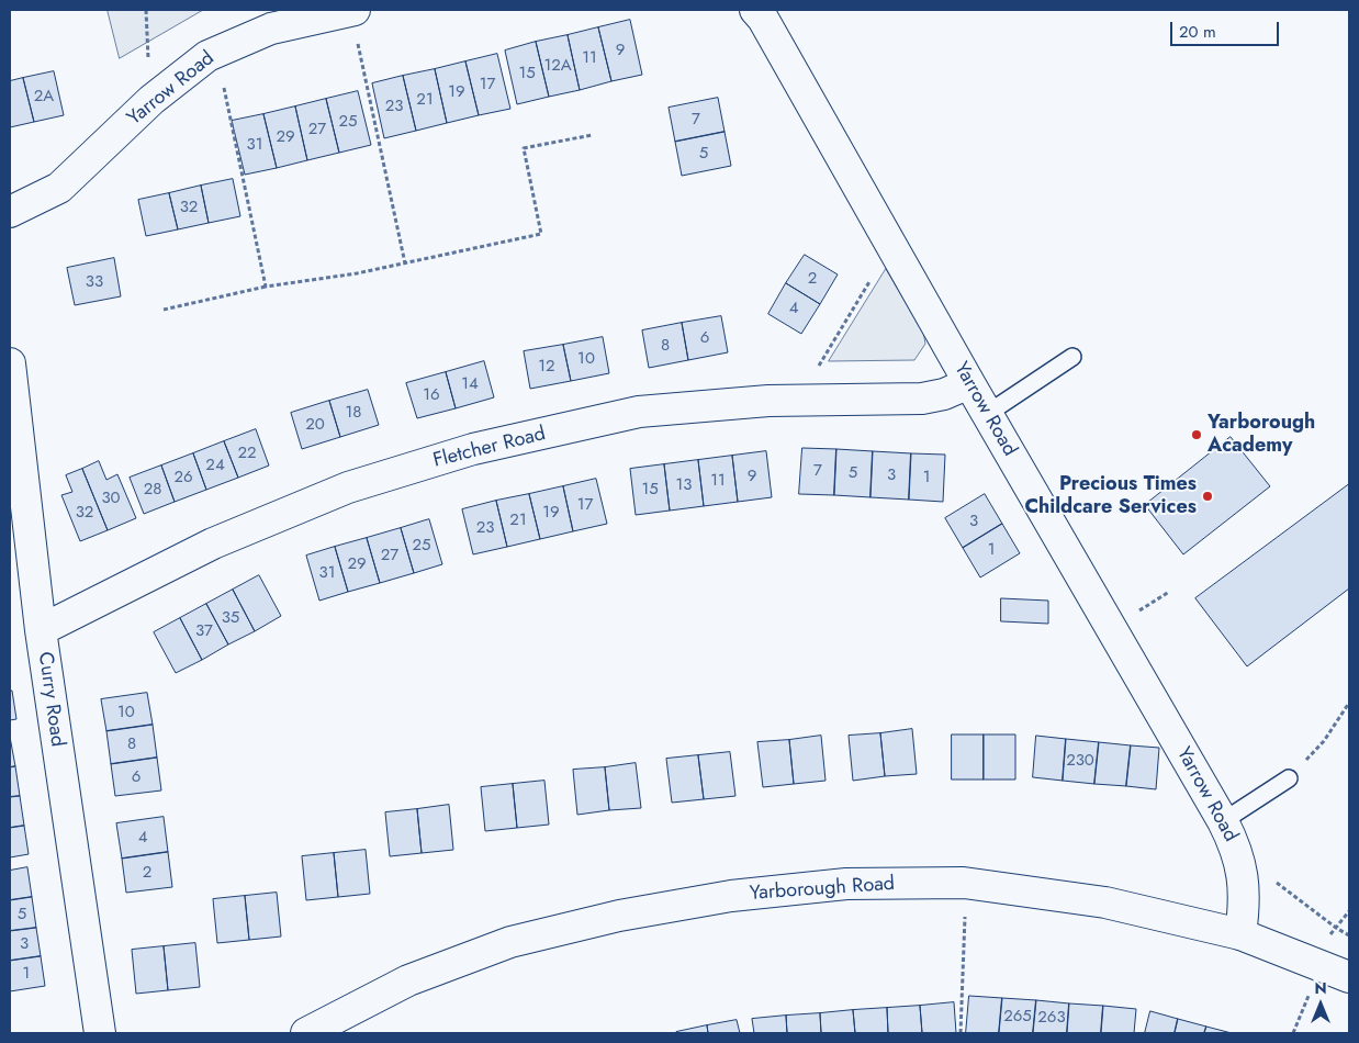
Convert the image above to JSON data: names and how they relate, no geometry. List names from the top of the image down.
{
  "streets": {
    "street": [
      "Yarrow Road",
      "Fletcher Road",
      "Curry Road",
      "Yarborough Road"
    ]
  },
  "crossings": [
    ["Yarrow Road", "Fletcher Road"],
    ["Yarrow Road", "Yarborough Road"],
    ["Fletcher Road", "Curry Road"]
  ],
  "places": ["Yarborough Academy", "Precious Times Childcare Services"],
  "house_numbers": [
    "9",
    "11",
    "12A",
    "15",
    "17",
    "19",
    "2A",
    "21",
    "23",
    "7",
    "25",
    "27",
    "29",
    "31",
    "5",
    "32",
    "2",
    "33",
    "4",
    "6",
    "8",
    "10",
    "12",
    "14",
    "16",
    "18",
    "20",
    "22",
    "24",
    "7",
    "5",
    "3",
    "9",
    "26",
    "1",
    "11",
    "13",
    "28",
    "15",
    "30",
    "17",
    "32",
    "19",
    "21",
    "3",
    "23",
    "25",
    "1",
    "27",
    "29",
    "31",
    "35",
    "37",
    "10",
    "8",
    "230",
    "6",
    "4",
    "2",
    "5",
    "3",
    "1",
    "265",
    "263"
  ],
  "scale_bar": "20 m",
  "north": "top"
}
